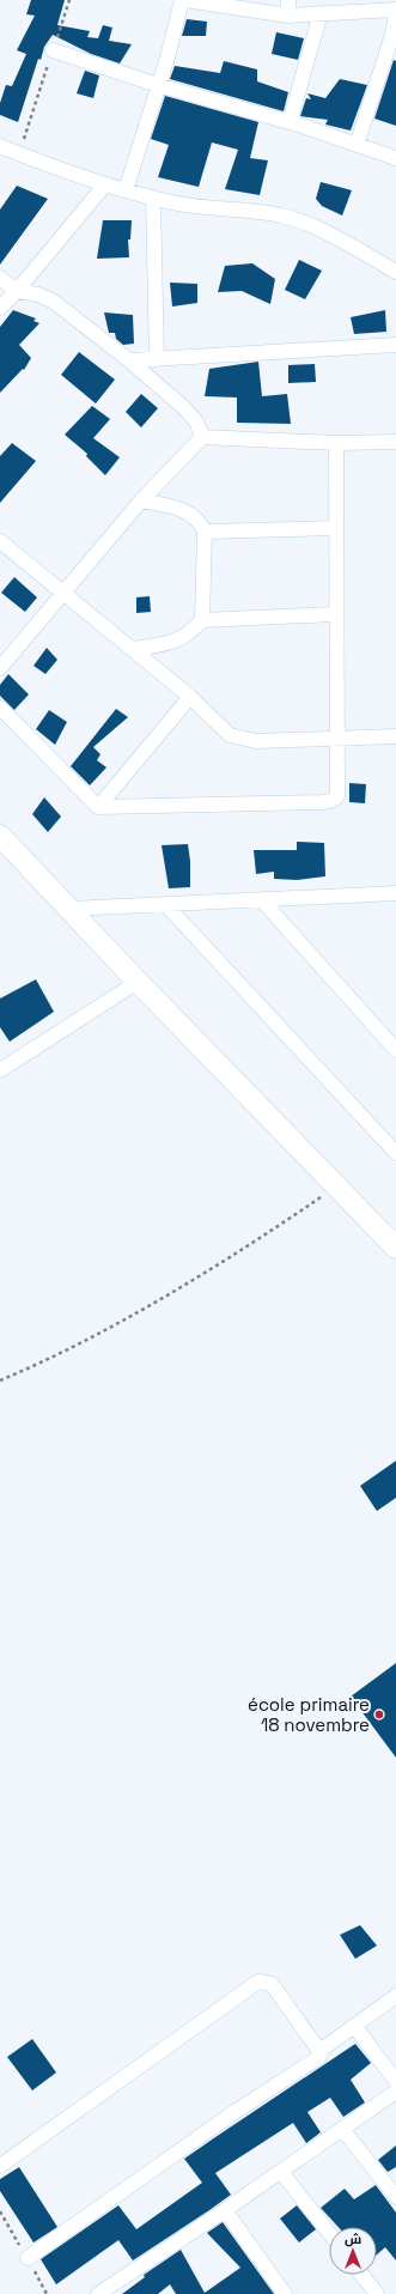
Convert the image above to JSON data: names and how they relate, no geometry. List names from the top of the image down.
{
  "places": ["école primaire 18 novembre"],
  "north": "top"
}
